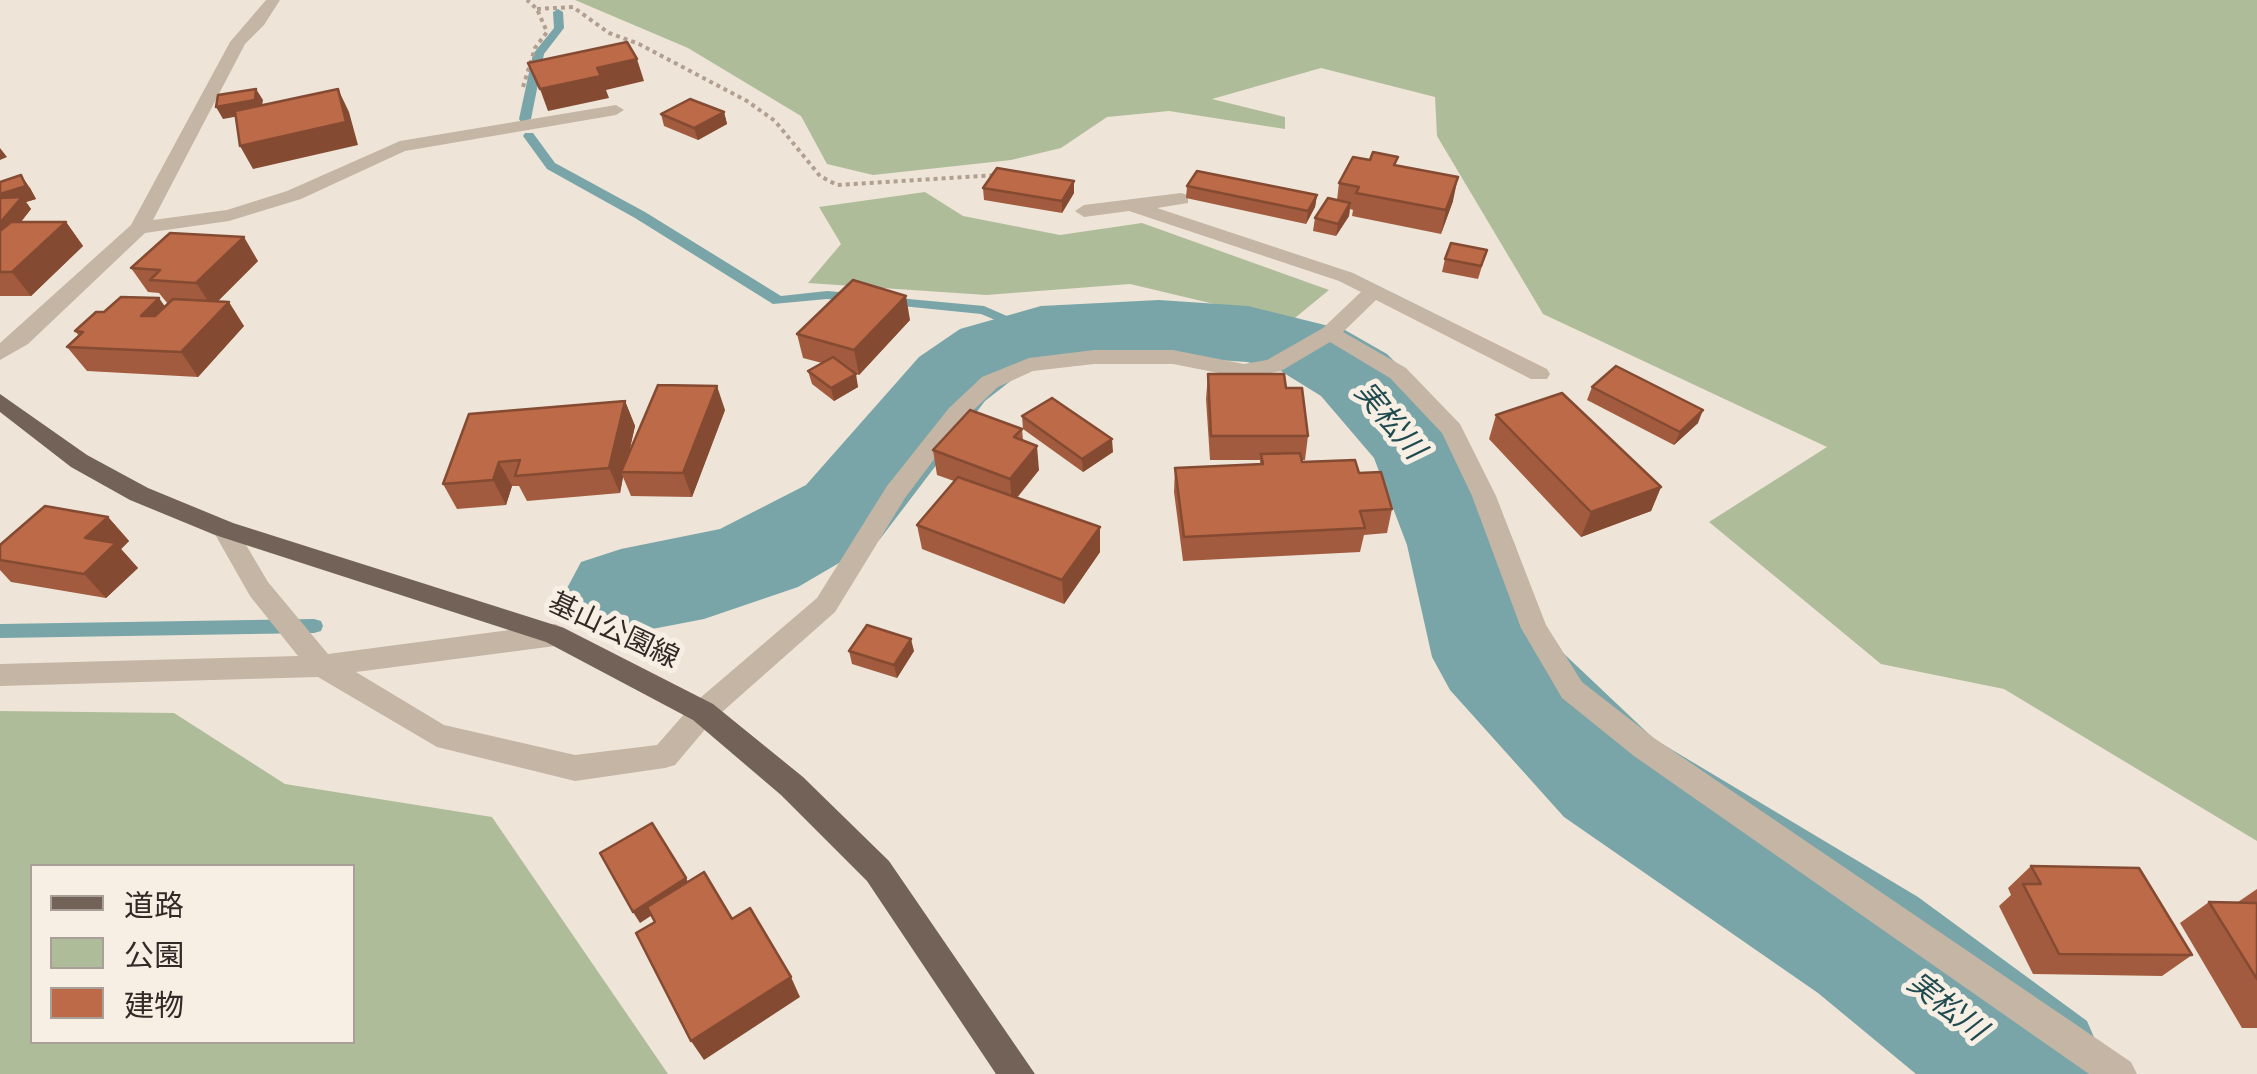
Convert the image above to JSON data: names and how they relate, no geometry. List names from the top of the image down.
{
  "streets": {
    "main road": ["基山公園線"]
  },
  "water": ["実松川"],
  "legend": ["道路", "公園", "建物"]
}
